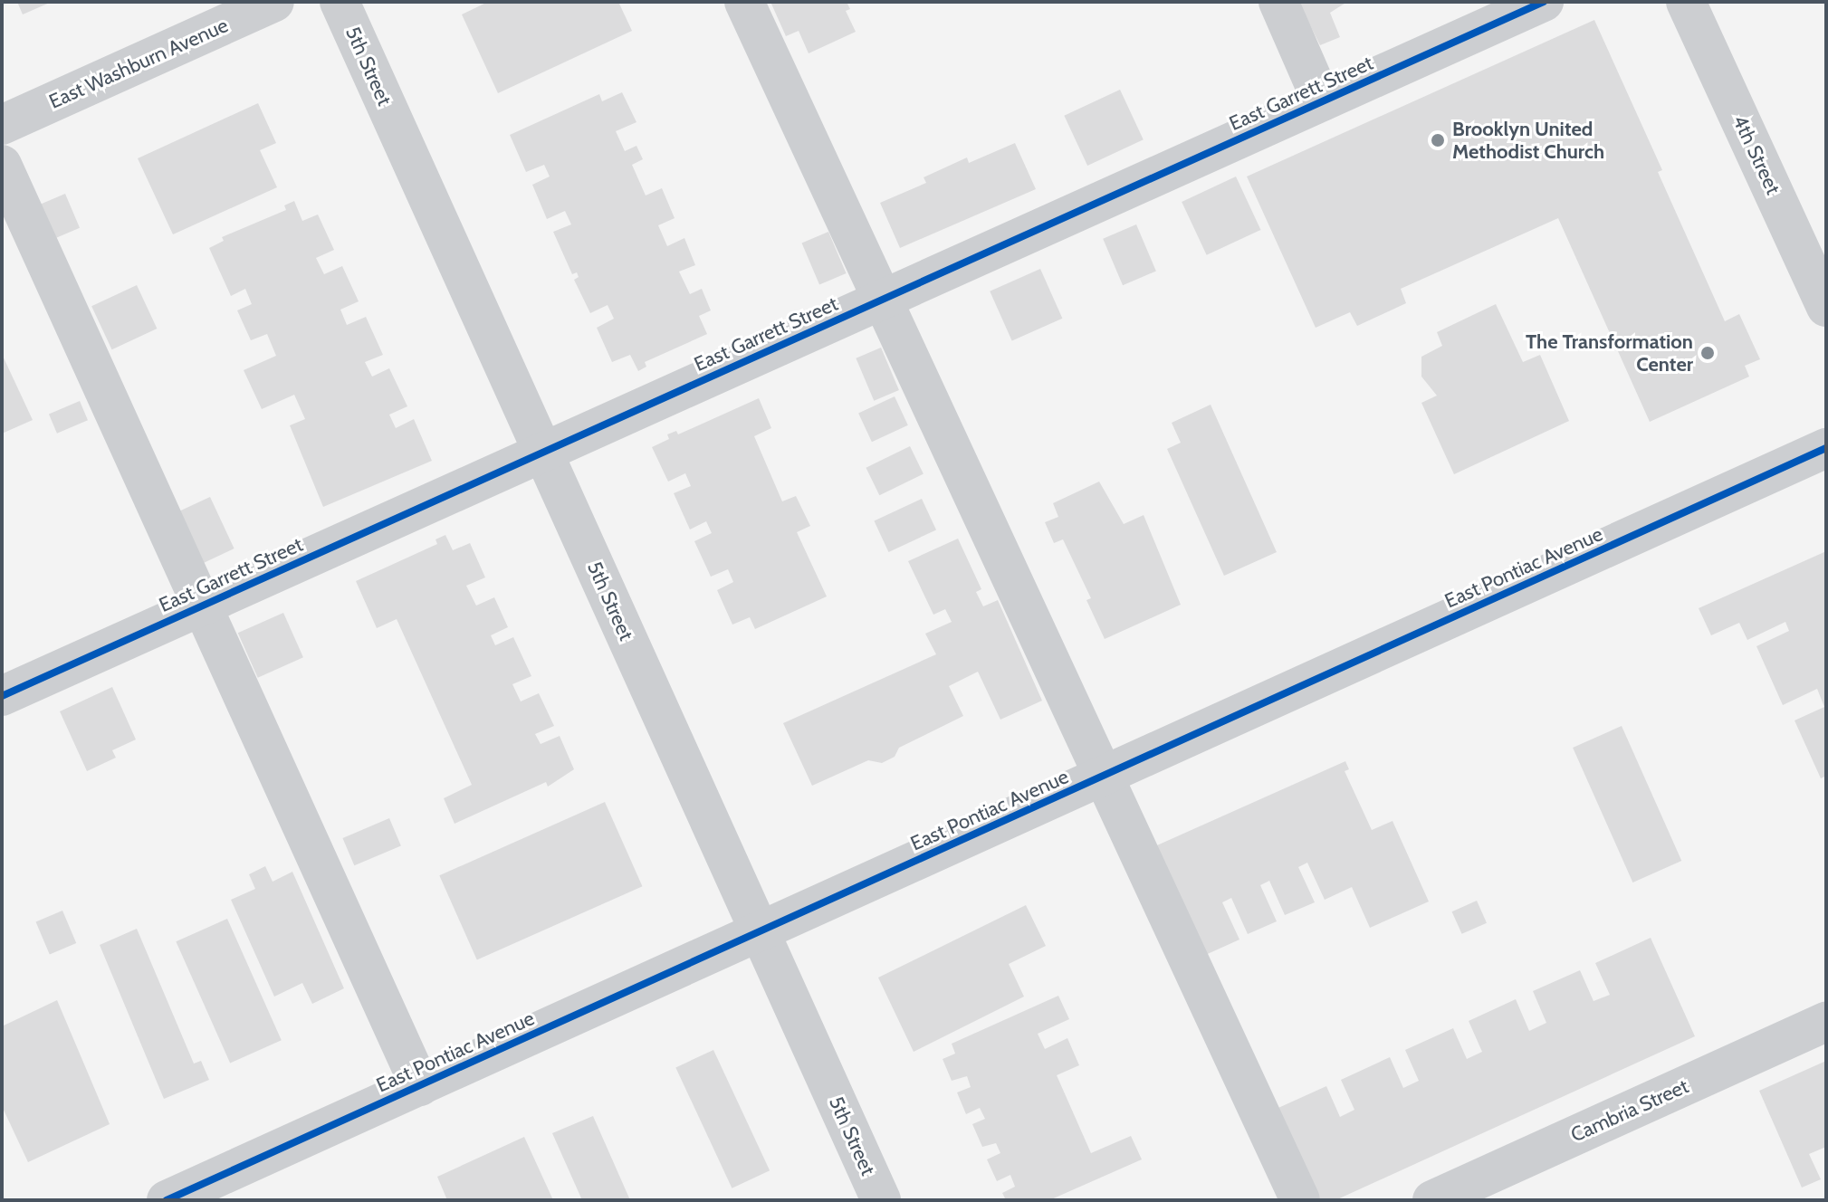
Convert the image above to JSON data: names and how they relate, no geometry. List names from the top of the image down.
{
  "streets": {
    "street": [
      "East Washburn Avenue",
      "5th Street",
      "East Garrett Street",
      "4th Street",
      "East Pontiac Avenue",
      "Cambria Street"
    ]
  },
  "crossings": [
    ["5th Street", "East Garrett Street"],
    ["5th Street", "East Pontiac Avenue"]
  ],
  "places": ["Brooklyn United Methodist Church", "The Transformation Center"]
}
